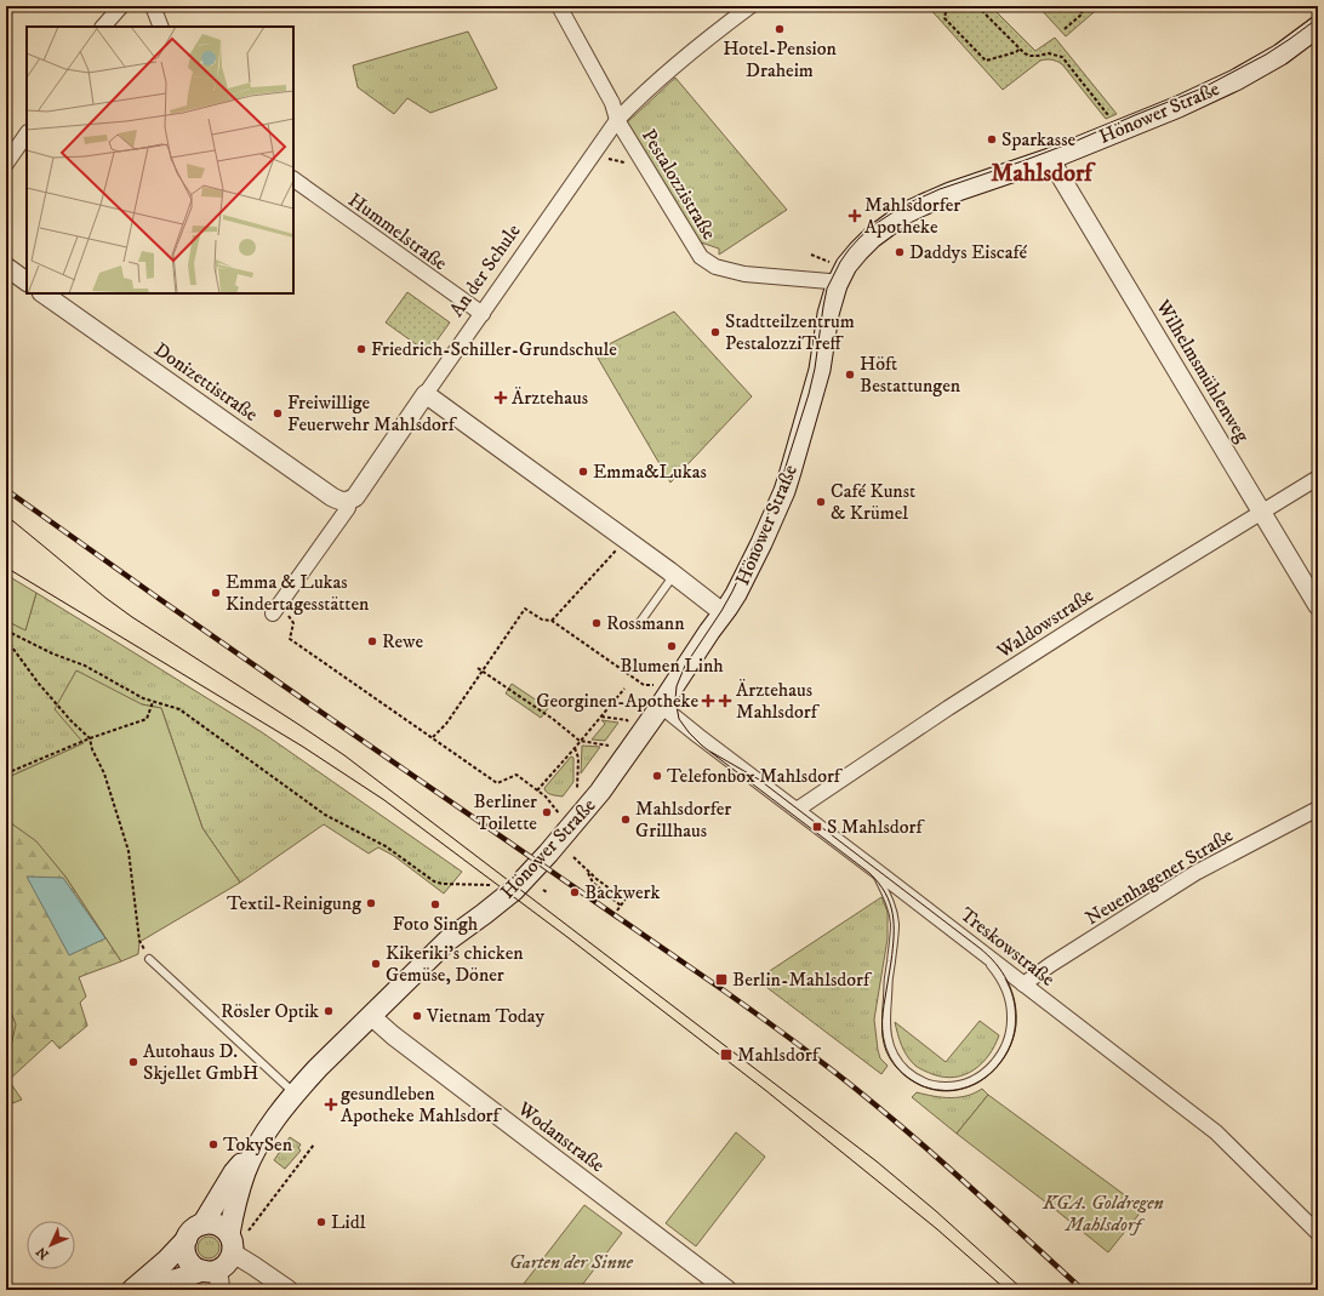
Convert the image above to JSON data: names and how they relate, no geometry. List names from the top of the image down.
{
  "streets": {
    "main road": ["Hönower Straße"],
    "street": [
      "Pestalozzistraße",
      "Hummelstraße",
      "An der Schule",
      "Wilhelmsmühlenweg",
      "Donizettistraße",
      "Waldowstraße",
      "Neuenhagener Straße",
      "Treskowstraße",
      "Wodanstraße"
    ]
  },
  "crossings": [
    ["Hönower Straße", "Pestalozzistraße"],
    ["Hönower Straße", "Wilhelmsmühlenweg"],
    ["Hönower Straße", "Treskowstraße"],
    ["Hönower Straße", "Wodanstraße"],
    ["Pestalozzistraße", "An der Schule"],
    ["Hummelstraße", "An der Schule"],
    ["An der Schule", "Donizettistraße"],
    ["Wilhelmsmühlenweg", "Waldowstraße"],
    ["Waldowstraße", "Treskowstraße"],
    ["Neuenhagener Straße", "Treskowstraße"]
  ],
  "districts": ["Mahlsdorf"],
  "parks": ["KGA. Goldregen Mahlsdorf", "Garten der Sinne"],
  "places": {
    "other": [
      "Hotel-Pension Draheim",
      "Sparkasse",
      "Daddys Eiscafé",
      "Stadtteilzentrum PestalozziTreff",
      "Friedrich-Schiller-Grundschule",
      "Höft Bestattungen",
      "Freiwillige Feuerwehr Mahlsdorf",
      "Emma&Lukas",
      "Café Kunst & Krümel",
      "Emma & Lukas Kindertagesstätten",
      "Rossmann",
      "Rewe",
      "Blumen Linh",
      "Telefonbox Mahlsdorf",
      "Berliner Toilette",
      "Mahlsdorfer Grillhaus",
      "Backwerk",
      "Textil-Reinigung",
      "Foto Singh",
      "Kikeriki’s chicken Gemüse, Döner",
      "Rösler Optik",
      "Vietnam Today",
      "Autohaus D. Skjellet GmbH",
      "TokySen",
      "Lidl"
    ],
    "health": [
      "Mahlsdorfer Apotheke",
      "Ärztehaus",
      "Georginen-Apotheke",
      "Ärztehaus Mahlsdorf",
      "gesundleben Apotheke Mahlsdorf"
    ],
    "transit": ["S Mahlsdorf", "Berlin-Mahlsdorf", "Mahlsdorf"]
  },
  "north": "bottom left"
}
